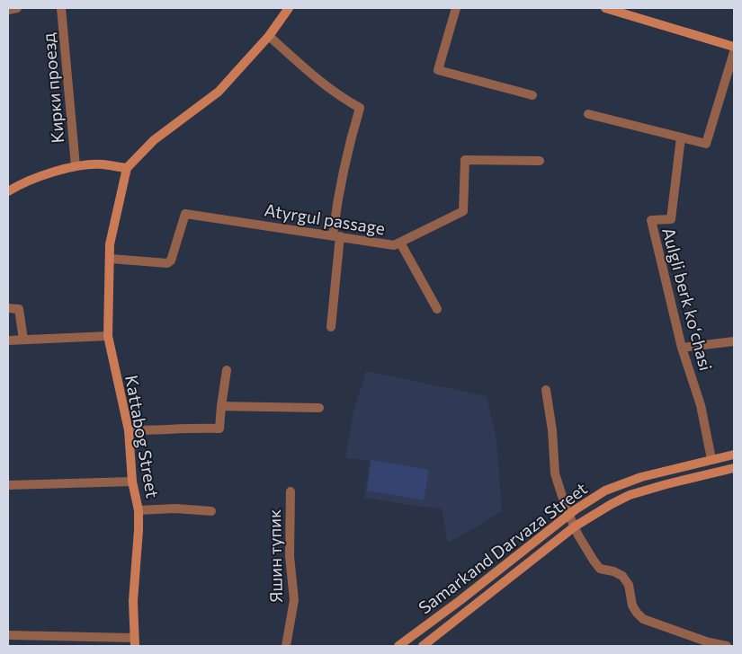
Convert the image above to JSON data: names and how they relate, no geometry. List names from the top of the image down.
{
  "streets": {
    "street": [
      "Кирки проезд",
      "Atyrgul passage",
      "Aulgli berk koʻchasi",
      "Kattabog Street",
      "Samarkand Darvaza Street",
      "Яшин тупик"
    ]
  },
  "crossings": [
    ["Atyrgul passage", "Kattabog Street"],
    ["Aulgli berk koʻchasi", "Samarkand Darvaza Street"]
  ]
}
